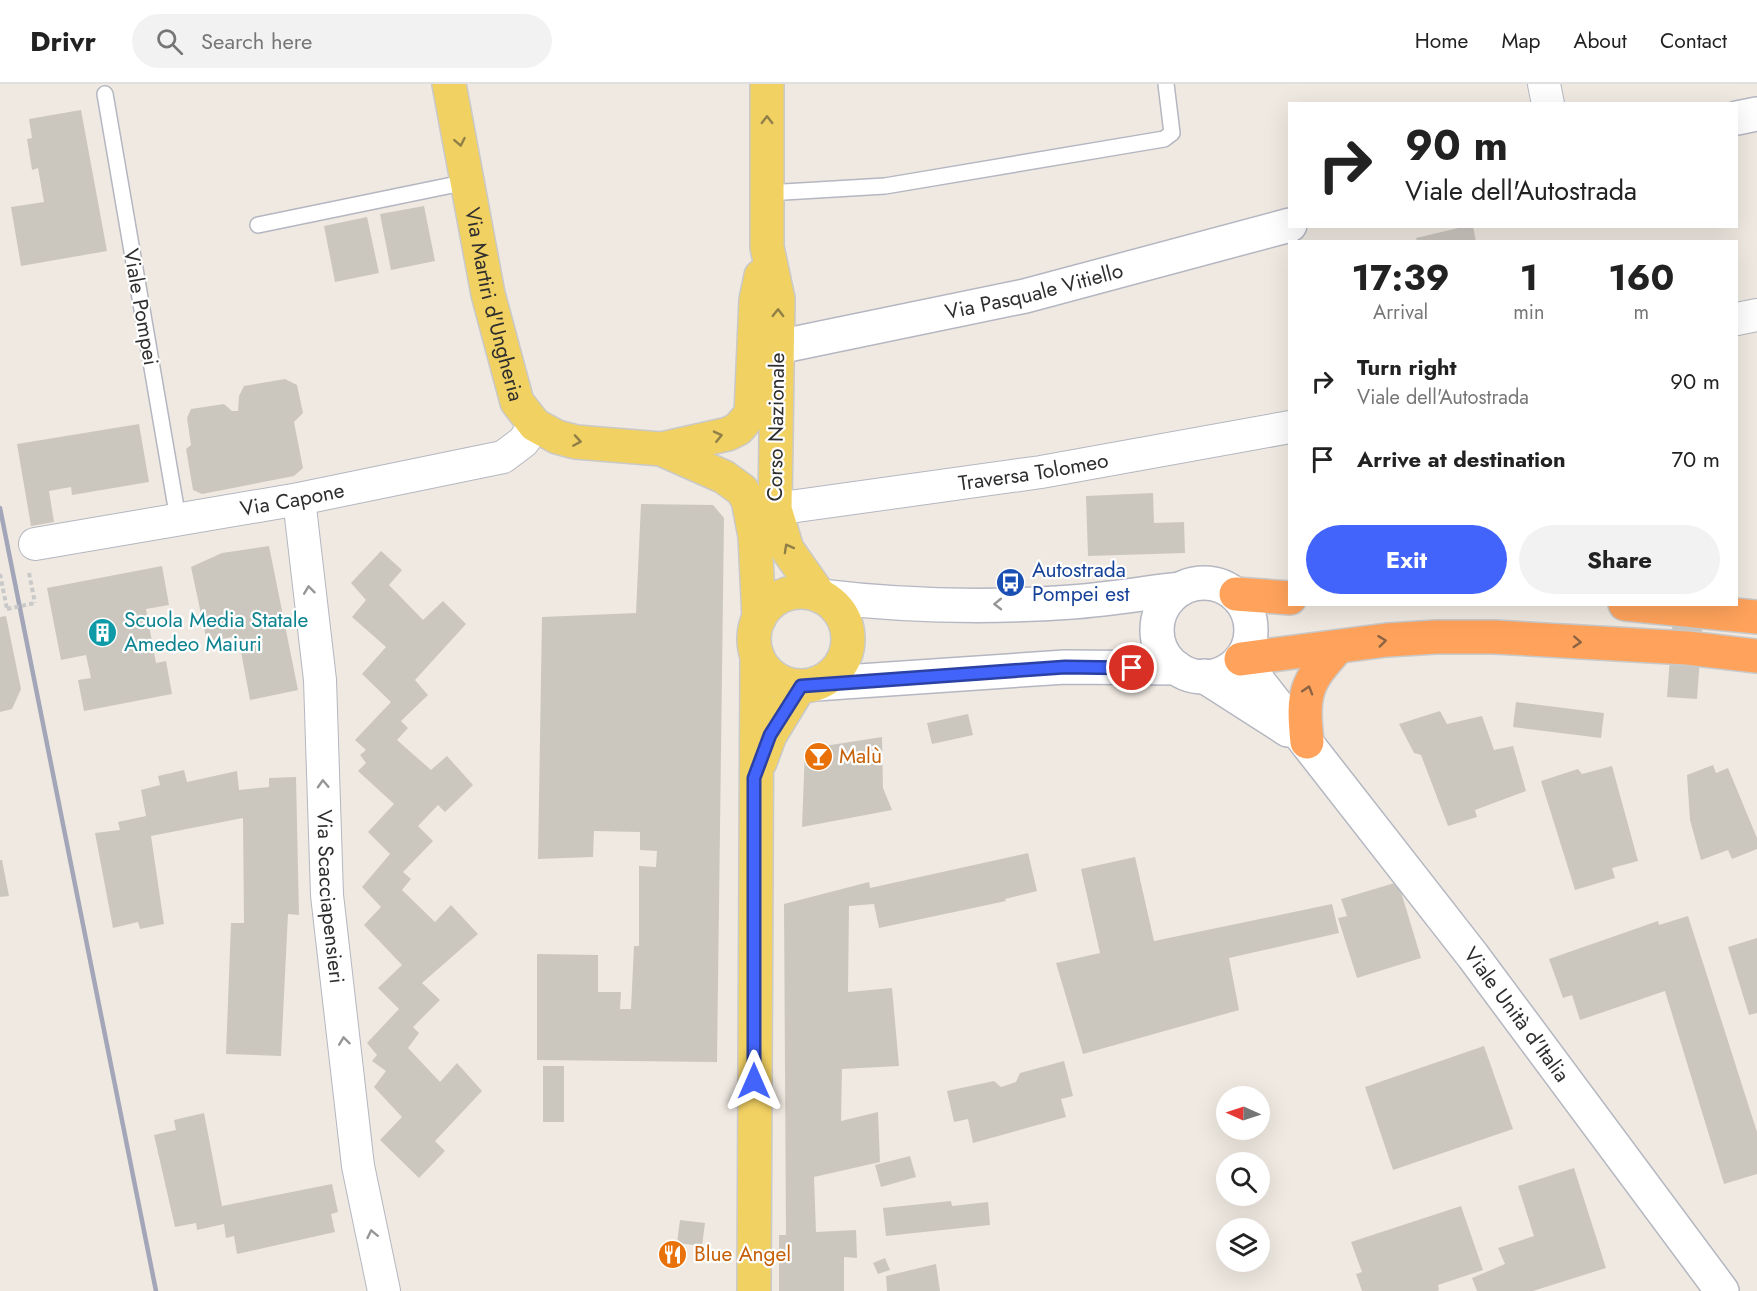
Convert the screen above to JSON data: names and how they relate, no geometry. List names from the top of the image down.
{
  "streets": {
    "main road": ["Via Martiri d'Ungheria", "Corso Nazionale"],
    "street": [
      "Via Pasquale Vitiello",
      "Traversa Tolomeo",
      "Via Capone",
      "Via Scacciapensieri",
      "Viale Unità d'Italia"
    ],
    "lane": ["Viale Pompei"]
  },
  "crossings": [
    ["Via Pasquale Vitiello", "Corso Nazionale"],
    ["Via Martiri d'Ungheria", "Corso Nazionale"],
    ["Via Martiri d'Ungheria", "Via Capone"],
    ["Viale Pompei", "Via Capone"],
    ["Corso Nazionale", "Traversa Tolomeo"],
    ["Via Capone", "Via Scacciapensieri"]
  ],
  "one_way": ["Via Martiri d'Ungheria", "Via Scacciapensieri"],
  "places": {
    "bus stop": ["Autostrada Pompei est"],
    "building": ["Scuola Media Statale Amedeo Maiuri"],
    "bar": ["Malù"],
    "restaurant": ["Blue Angel"]
  },
  "north": "left",
  "page": {
    "header": "Drivr",
    "search": "Search here",
    "nav": [
      "Home",
      "Map",
      "About",
      "Contact"
    ],
    "turn": ["90 m", "Viale dell'Autostrada"],
    "eta": [
      "17:39",
      "Arrival",
      "1",
      "min",
      "160",
      "m"
    ],
    "list": [
      {
        "name": "Turn right",
        "note": "Viale dell'Autostrada",
        "value": "90 m"
      },
      {
        "name": "Arrive at destination",
        "value": "70 m"
      }
    ],
    "buttons": ["Exit", "Share"]
  }
}
